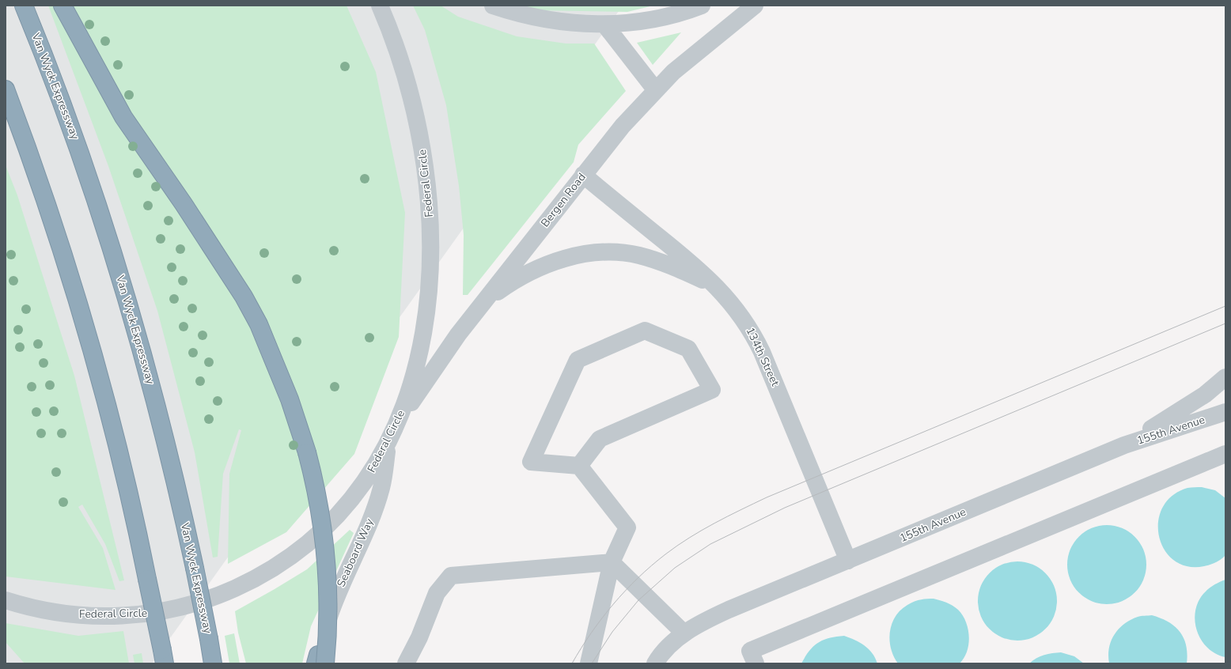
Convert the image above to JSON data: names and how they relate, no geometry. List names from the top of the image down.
{
  "streets": {
    "highway": ["Van Wyck Expressway"],
    "street": [
      "Federal Circle",
      "Bergen Road",
      "134th Street",
      "155th Avenue",
      "Seaboard Way"
    ]
  },
  "crossings": [
    ["Federal Circle", "Bergen Road"],
    ["Federal Circle", "Seaboard Way"],
    ["Bergen Road", "134th Street"],
    ["134th Street", "155th Avenue"]
  ]
}
